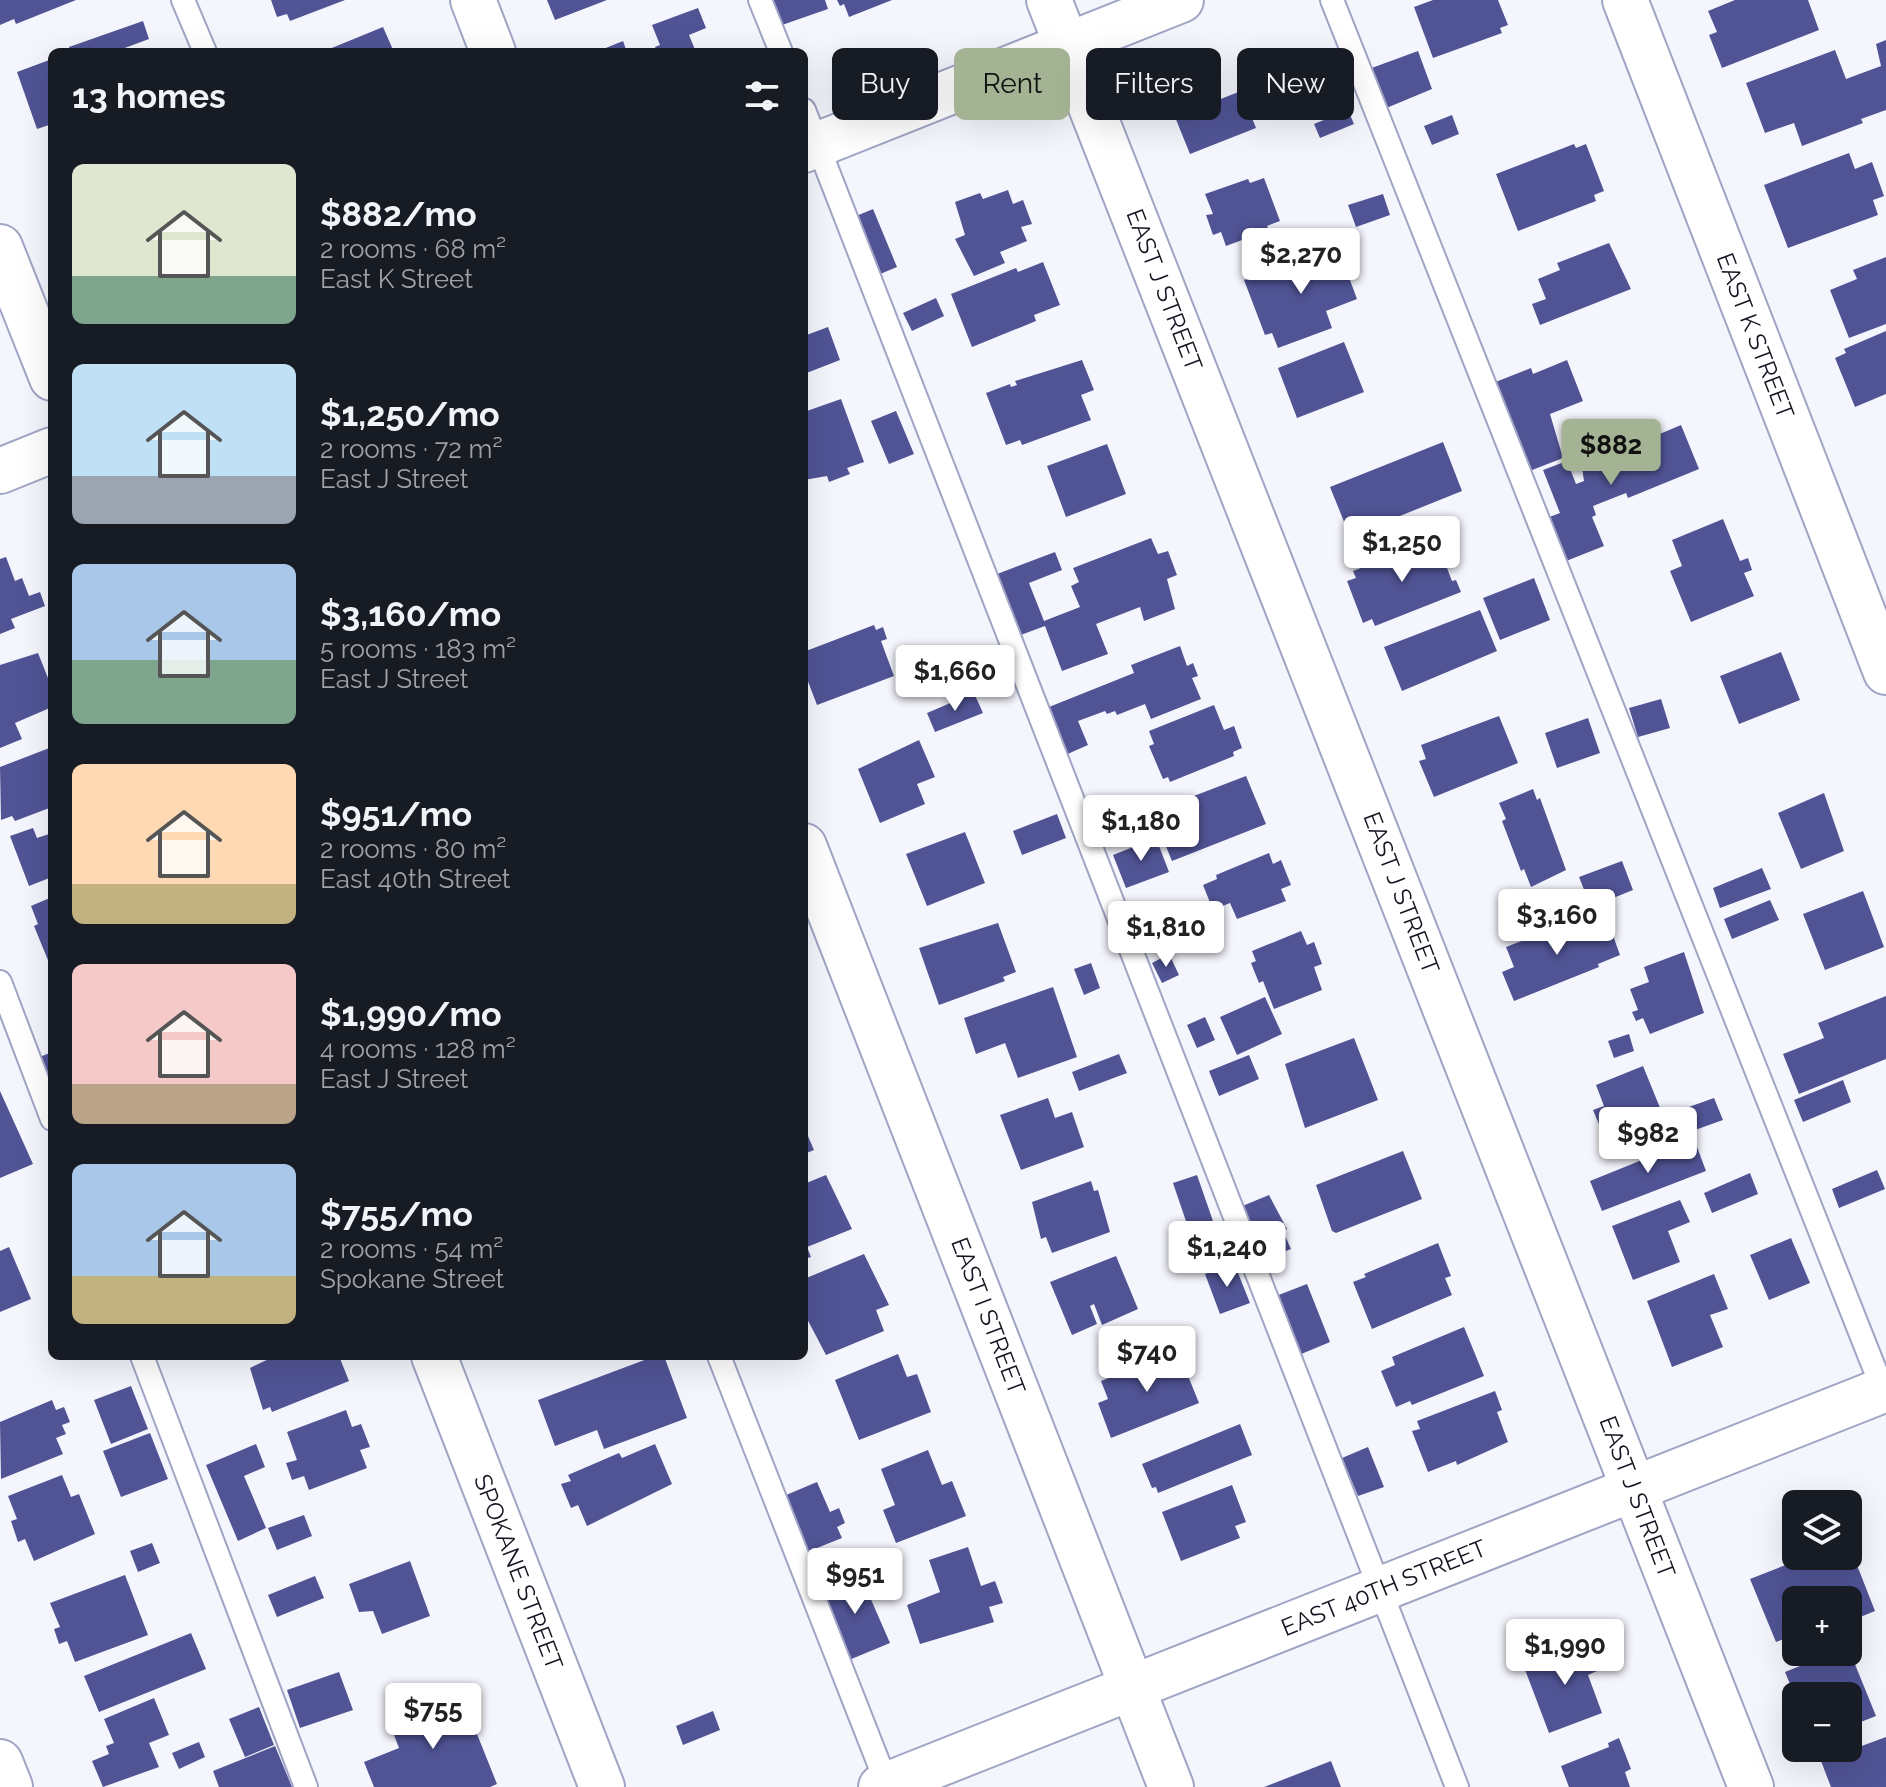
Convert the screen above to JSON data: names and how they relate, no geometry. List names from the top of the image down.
{
  "streets": {
    "street": [
      "EAST J STREET",
      "EAST K STREET",
      "EAST I STREET",
      "SPOKANE STREET",
      "EAST 40TH STREET"
    ]
  },
  "crossings": [
    ["EAST J STREET", "EAST 40TH STREET"],
    ["EAST I STREET", "EAST 40TH STREET"]
  ],
  "page": {
    "chip": [
      "Buy",
      "Rent",
      "Filters",
      "New"
    ],
    "heading": "13 homes",
    "list": [
      {
        "name": "$882/mo",
        "note": "2 rooms · 68 m² · East K Street"
      },
      {
        "name": "$1,250/mo",
        "note": "2 rooms · 72 m² · East J Street"
      },
      {
        "name": "$3,160/mo",
        "note": "5 rooms · 183 m² · East J Street"
      },
      {
        "name": "$951/mo",
        "note": "2 rooms · 80 m² · East 40th Street"
      },
      {
        "name": "$1,990/mo",
        "note": "4 rooms · 128 m² · East J Street"
      },
      {
        "name": "$755/mo",
        "note": "2 rooms · 54 m² · Spokane Street"
      }
    ],
    "price": [
      "$2,270",
      "$882",
      "$1,250",
      "$1,660",
      "$1,180",
      "$3,160",
      "$1,810",
      "$982",
      "$1,240",
      "$740",
      "$951",
      "$1,990",
      "$755"
    ],
    "map_buttons": ["+", "−"]
  }
}
